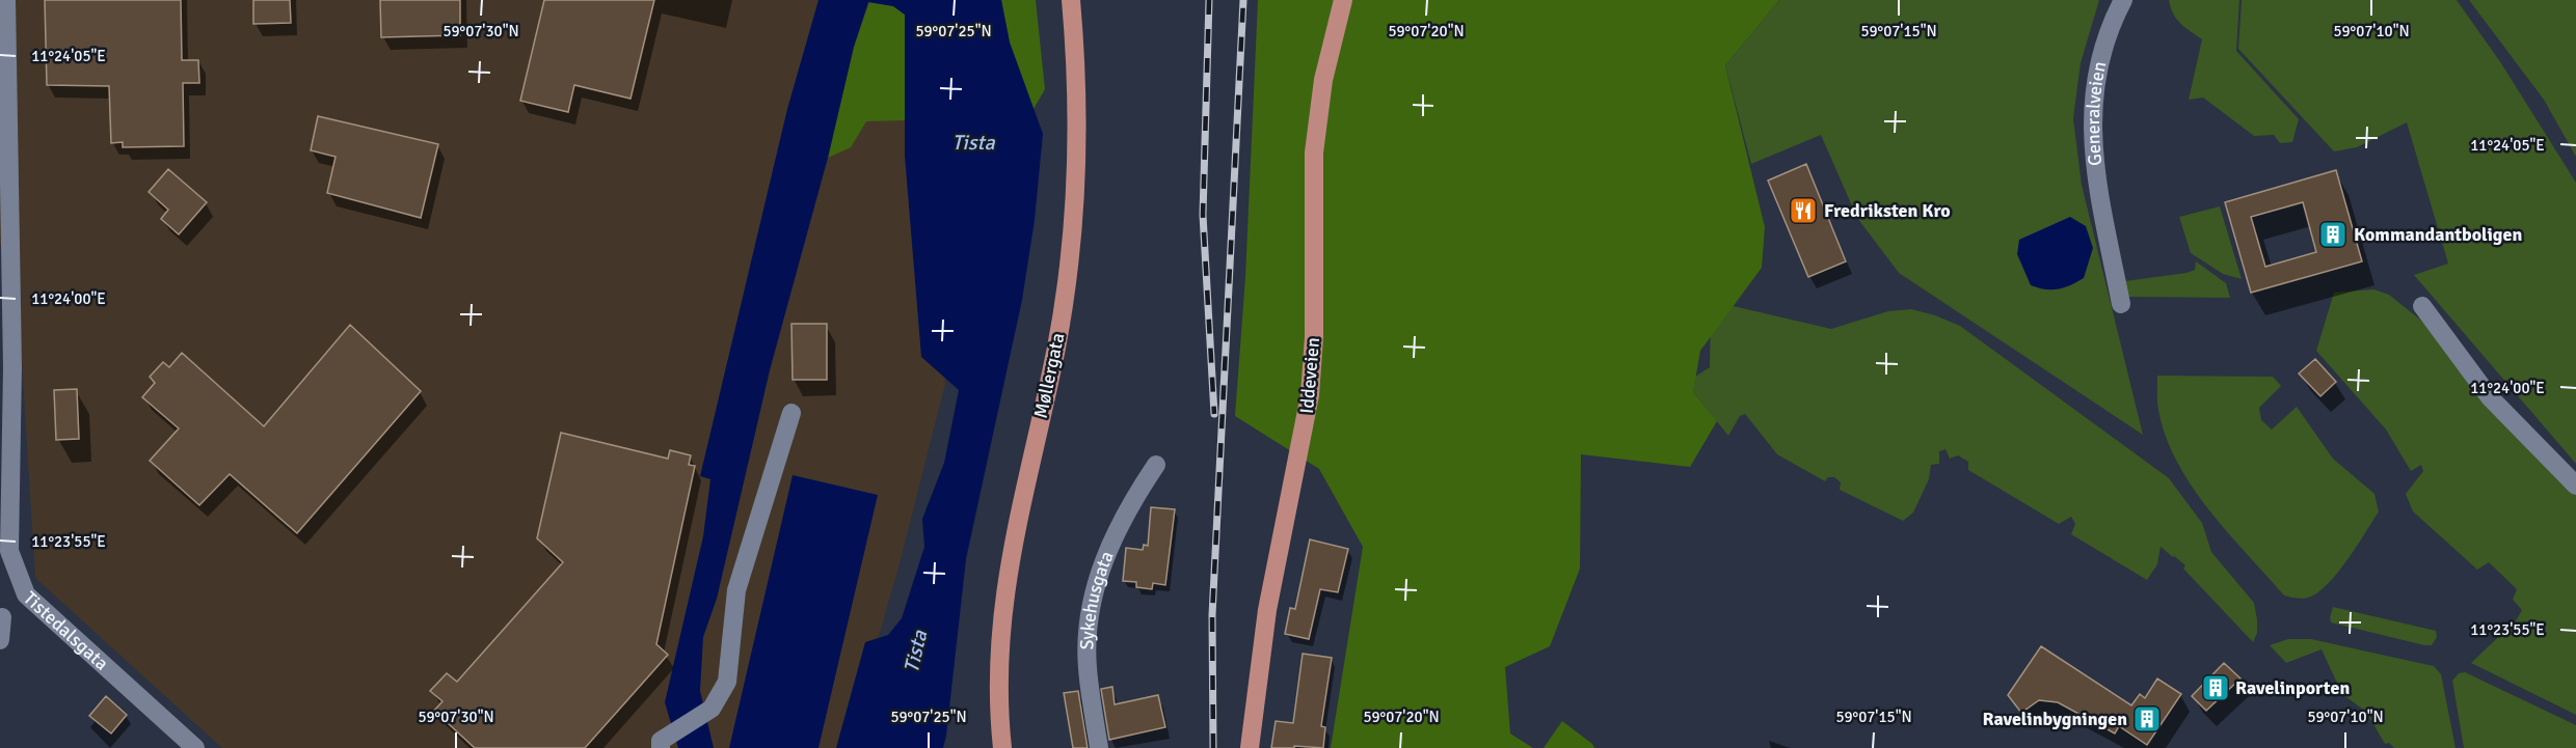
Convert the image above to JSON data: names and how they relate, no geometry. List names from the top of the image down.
{
  "streets": {
    "main road": ["Møllergata", "Iddeveien"],
    "street": ["Generalveien", "Sykehusgata", "Tistedalsgata"]
  },
  "water": ["Tista"],
  "places": {
    "restaurant": ["Fredriksten Kro"],
    "building": ["Kommandantboligen", "Ravelinporten", "Ravelinbygningen"]
  },
  "coordinates": [
    "59°07'30\"N",
    "59°07'25\"N",
    "59°07'20\"N",
    "59°07'15\"N",
    "59°07'10\"N",
    "11°24'05\"E",
    "11°24'00\"E",
    "11°23'55\"E"
  ]
}
